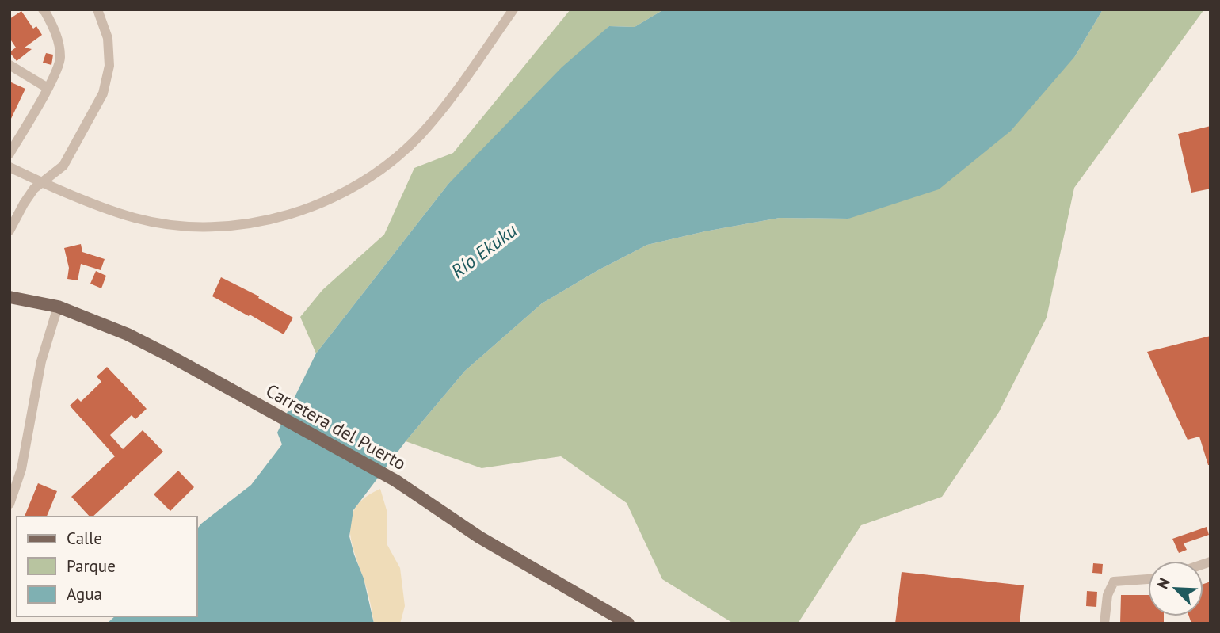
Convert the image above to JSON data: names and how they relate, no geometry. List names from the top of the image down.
{
  "streets": {
    "main road": ["Carretera del Puerto"]
  },
  "water": ["Río Ekuku"],
  "legend": ["Calle", "Parque", "Agua"],
  "north": "top left"
}
